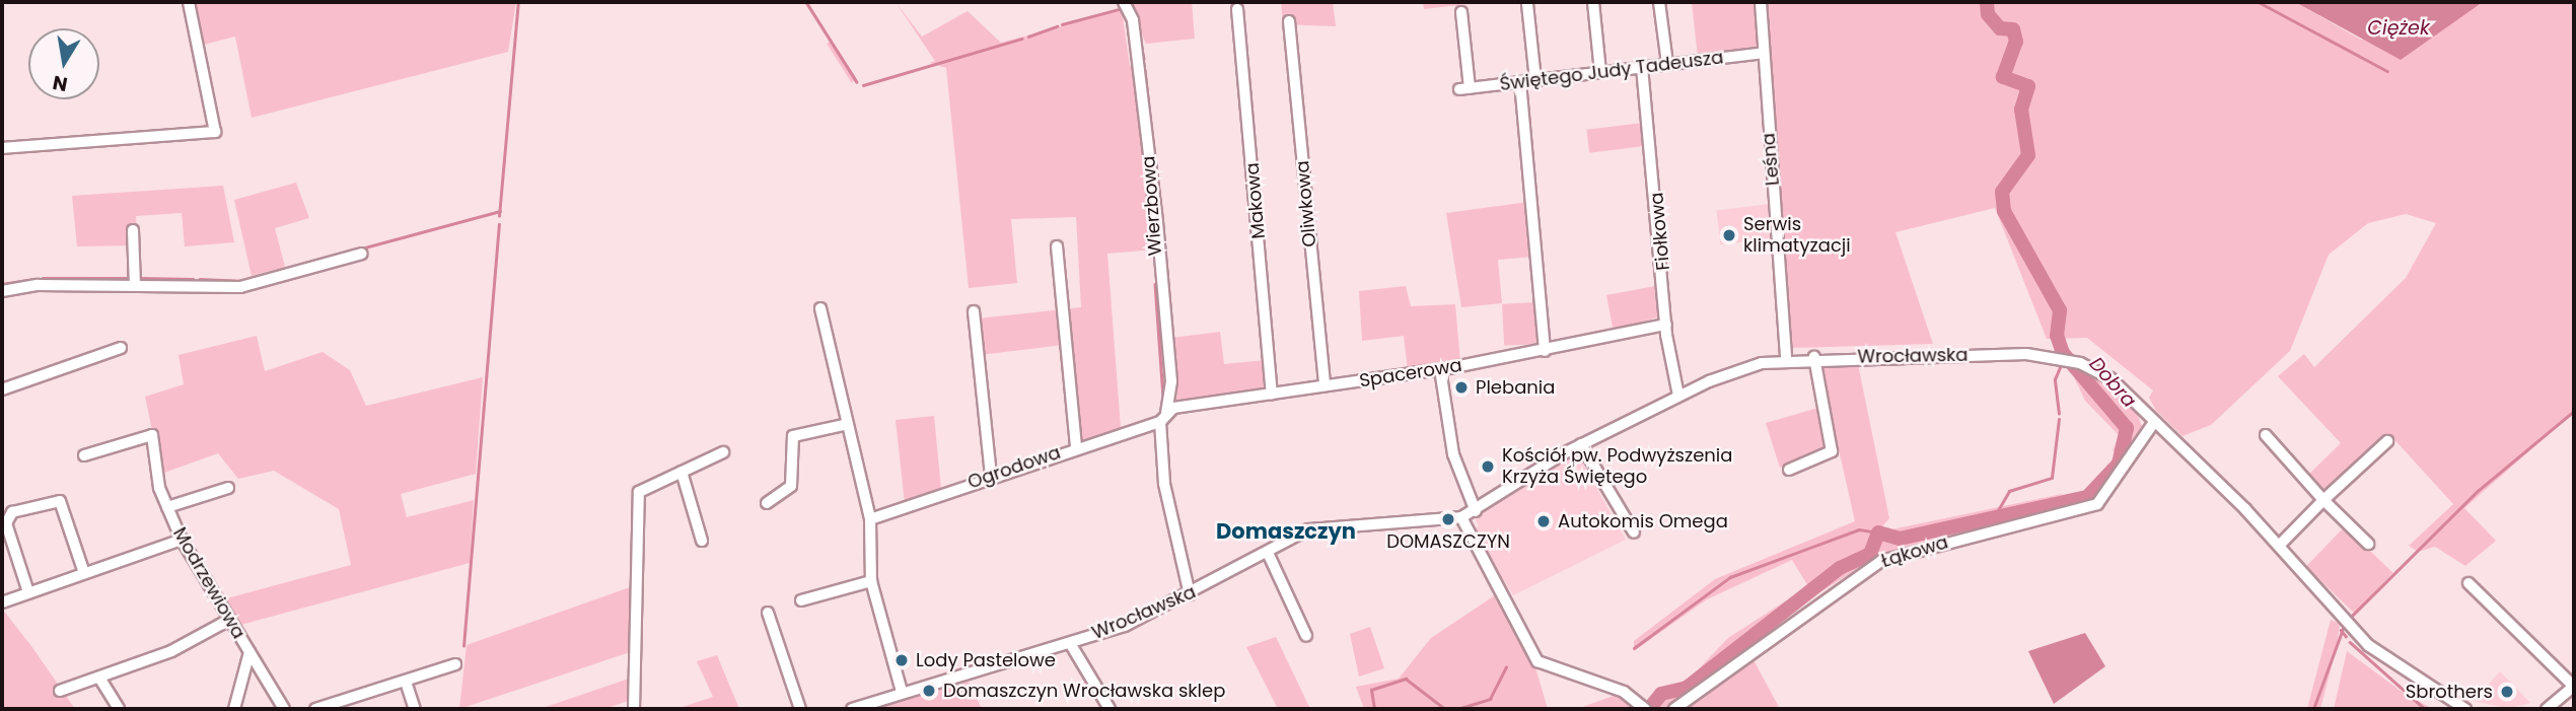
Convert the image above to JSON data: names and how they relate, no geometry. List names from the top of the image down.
{
  "streets": {
    "street": [
      "Świętego Judy Tadeusza",
      "Leśna",
      "Makowa",
      "Oliwkowa",
      "Wierzbowa",
      "Fiołkowa",
      "Wrocławska",
      "Spacerowa",
      "Ogrodowa",
      "Łąkowa",
      "Modrzewiowa"
    ]
  },
  "crossings": [
    ["Świętego Judy Tadeusza", "Leśna"],
    ["Świętego Judy Tadeusza", "Fiołkowa"],
    ["Leśna", "Wrocławska"],
    ["Makowa", "Spacerowa"],
    ["Oliwkowa", "Spacerowa"],
    ["Wierzbowa", "Wrocławska"],
    ["Wierzbowa", "Spacerowa"],
    ["Wierzbowa", "Ogrodowa"],
    ["Fiołkowa", "Wrocławska"],
    ["Fiołkowa", "Spacerowa"],
    ["Wrocławska", "Łąkowa"],
    ["Spacerowa", "Ogrodowa"]
  ],
  "districts": ["Domaszczyn"],
  "water": ["Ciężek", "Dobra"],
  "places": [
    "Serwis klimatyzacji",
    "Plebania",
    "Kościół pw. Podwyższenia Krzyża Świętego",
    "DOMASZCZYN",
    "Autokomis Omega",
    "Lody Pastelowe",
    "Domaszczyn Wrocławska sklep",
    "Sbrothers"
  ],
  "north": "bottom"
}
